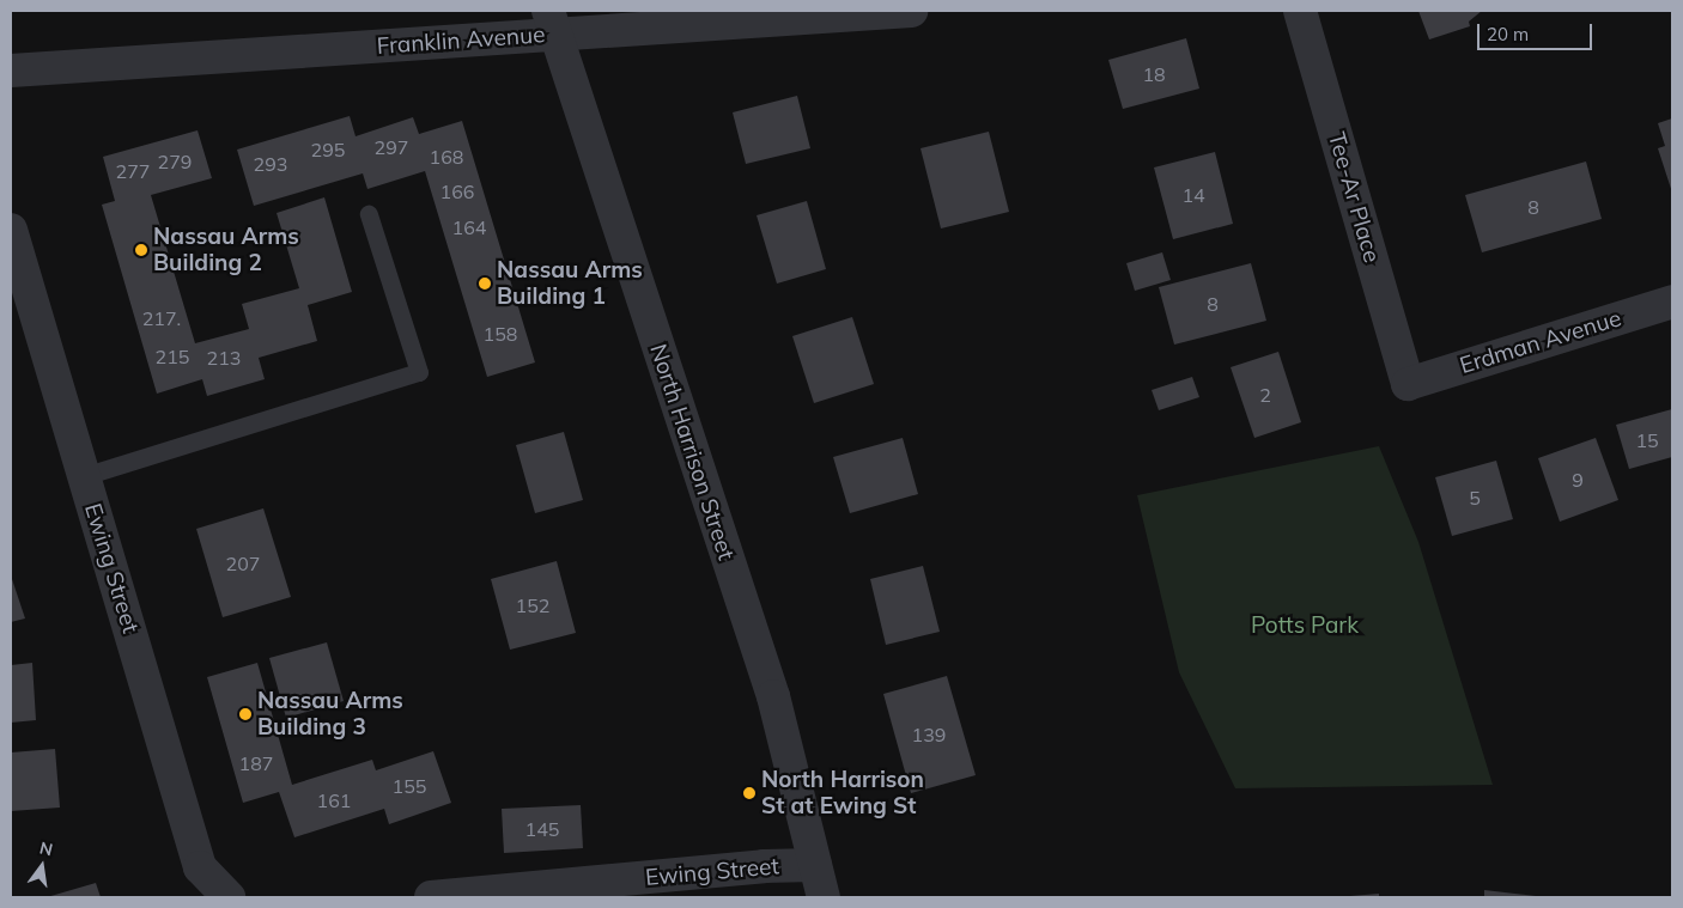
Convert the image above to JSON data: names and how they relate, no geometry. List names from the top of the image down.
{
  "streets": {
    "street": [
      "Franklin Avenue",
      "Tee-Ar Place",
      "Erdman Avenue",
      "North Harrison Street",
      "Ewing Street"
    ]
  },
  "crossings": [
    ["Franklin Avenue", "North Harrison Street"],
    ["Tee-Ar Place", "Erdman Avenue"],
    ["North Harrison Street", "Ewing Street"]
  ],
  "parks": ["Potts Park"],
  "places": [
    "Nassau Arms Building 2",
    "Nassau Arms Building 1",
    "Nassau Arms Building 3",
    "North Harrison St at Ewing St"
  ],
  "house_numbers": [
    "18",
    "297",
    "295",
    "168",
    "279",
    "293",
    "277",
    "166",
    "14",
    "8",
    "164",
    "8",
    "217.",
    "158",
    "215",
    "213",
    "2",
    "15",
    "9",
    "5",
    "207",
    "152",
    "139",
    "187",
    "155",
    "161",
    "145"
  ],
  "scale_bar": "20 m",
  "north": "top"
}
